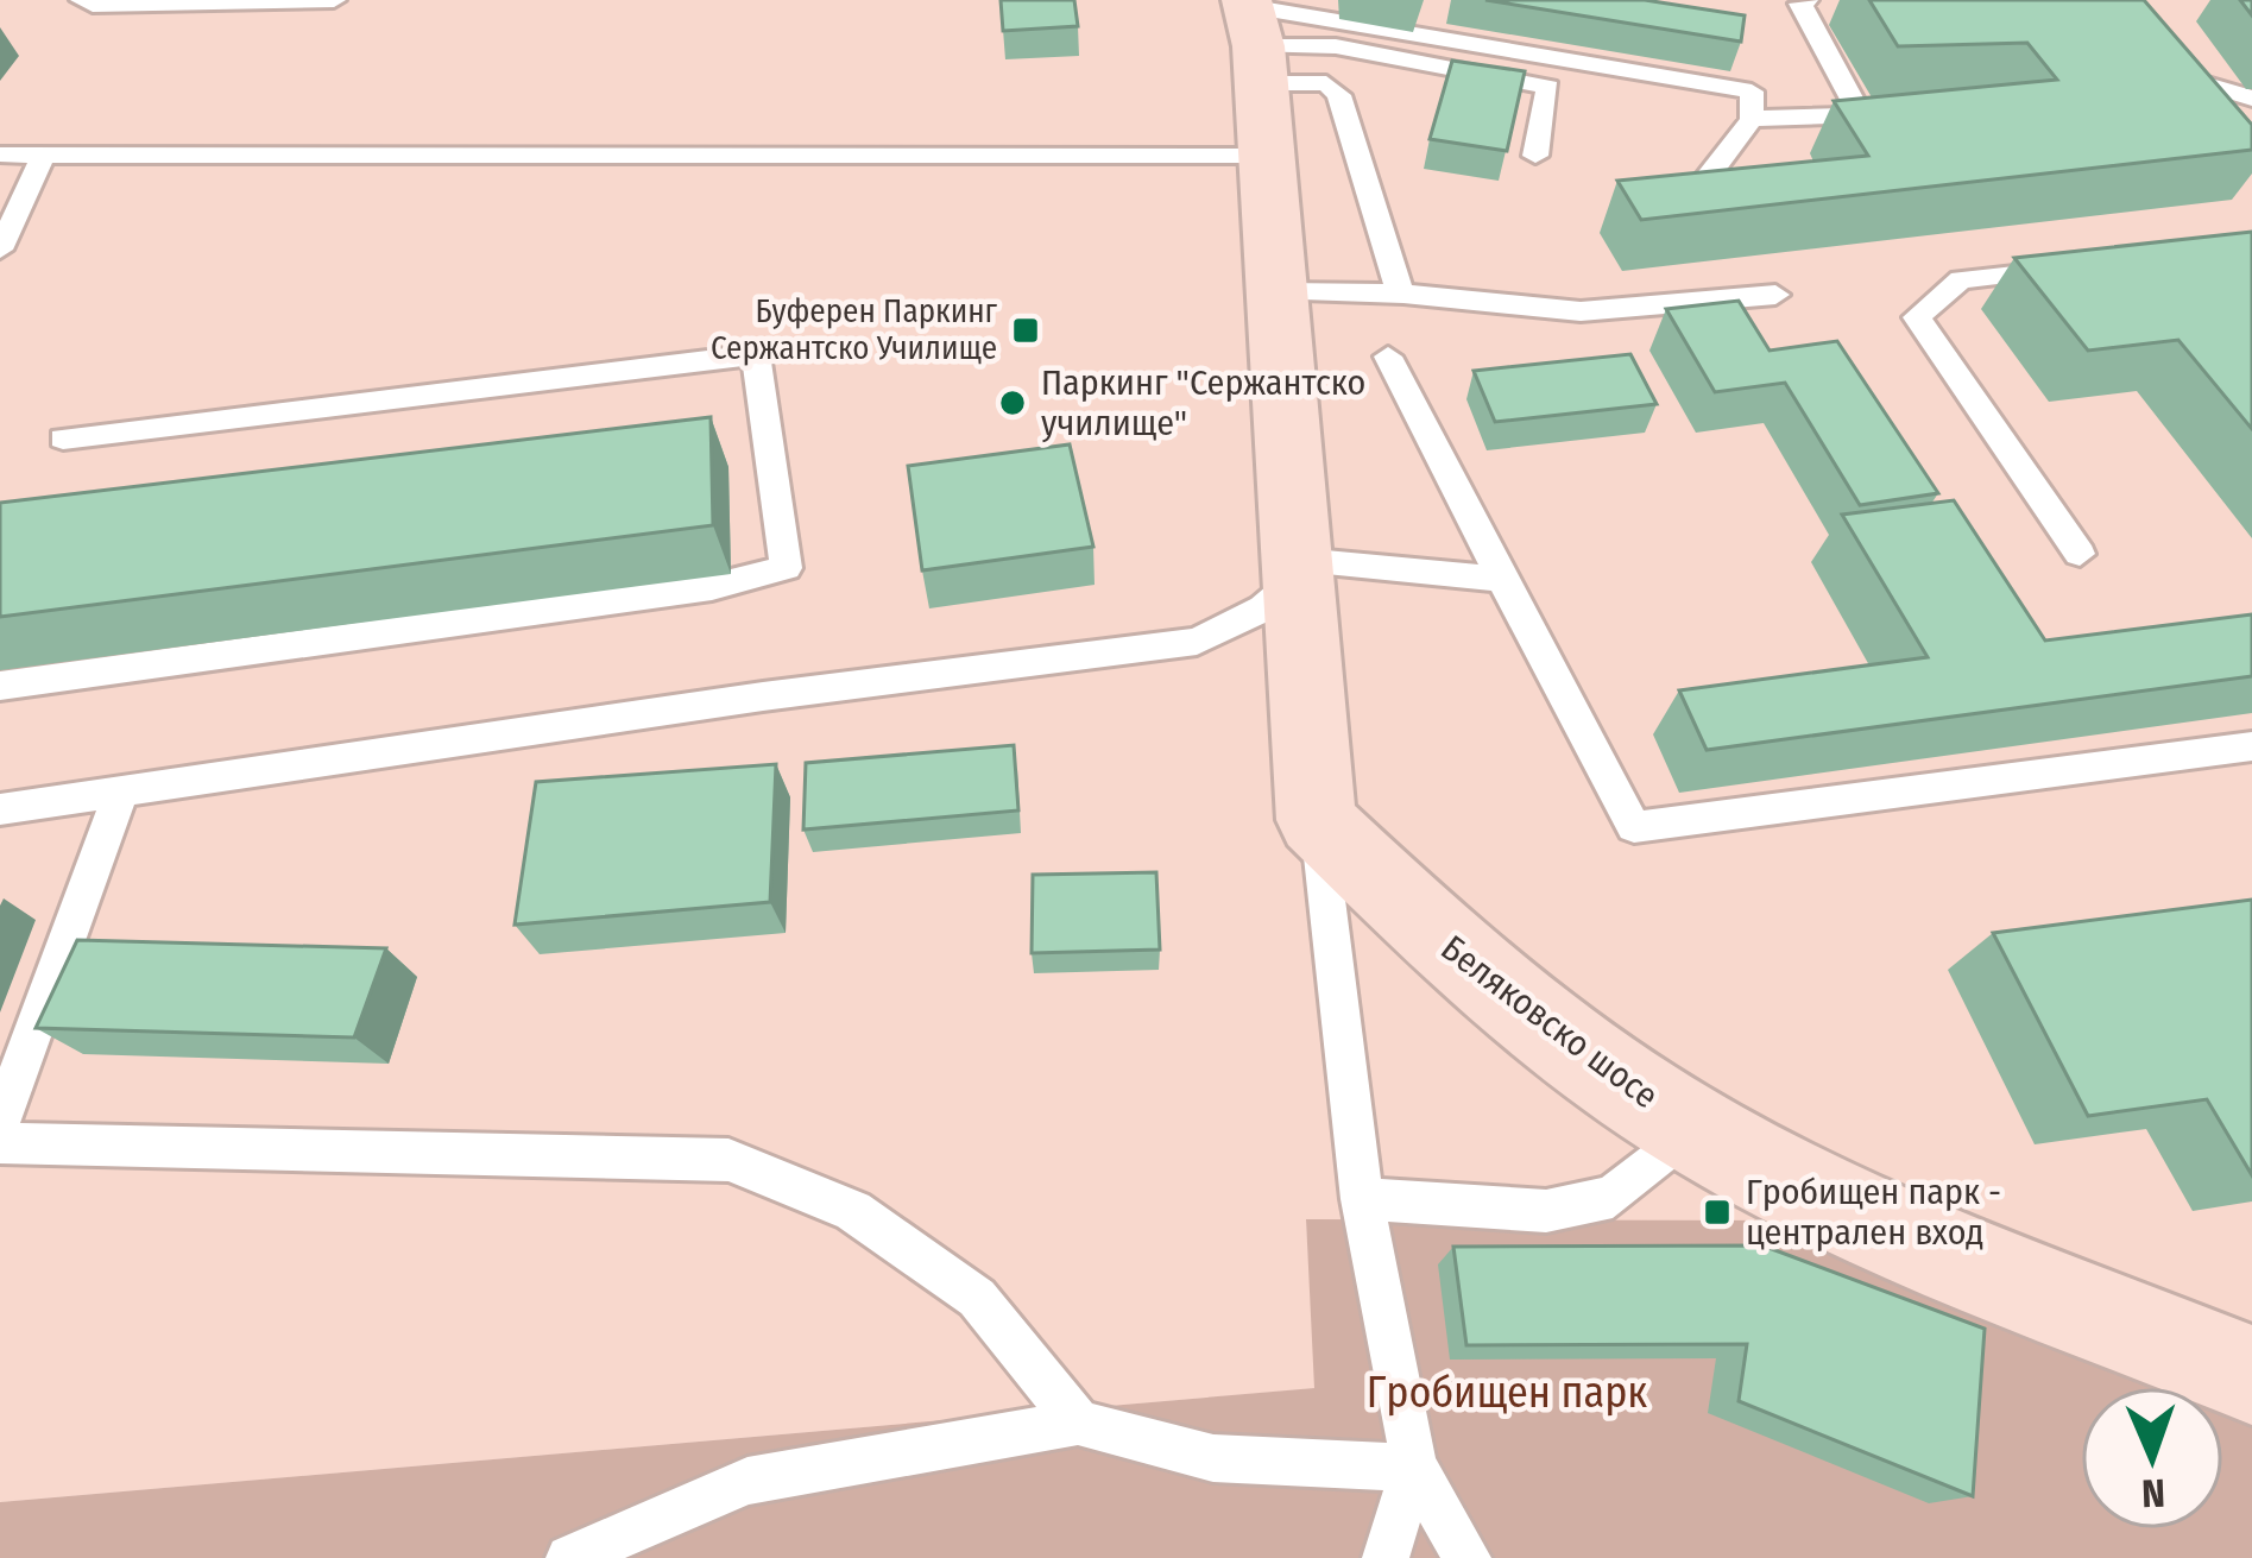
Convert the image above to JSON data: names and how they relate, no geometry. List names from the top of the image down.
{
  "streets": {
    "street": ["Беляковско шосе"]
  },
  "parks": ["Гробищен парк"],
  "places": {
    "transit": ["Буферен Паркинг Сержантско Училище", "Гробищен парк - централен вход"],
    "other": ["Паркинг \"Сержантско училище\""]
  },
  "north": "bottom"
}
